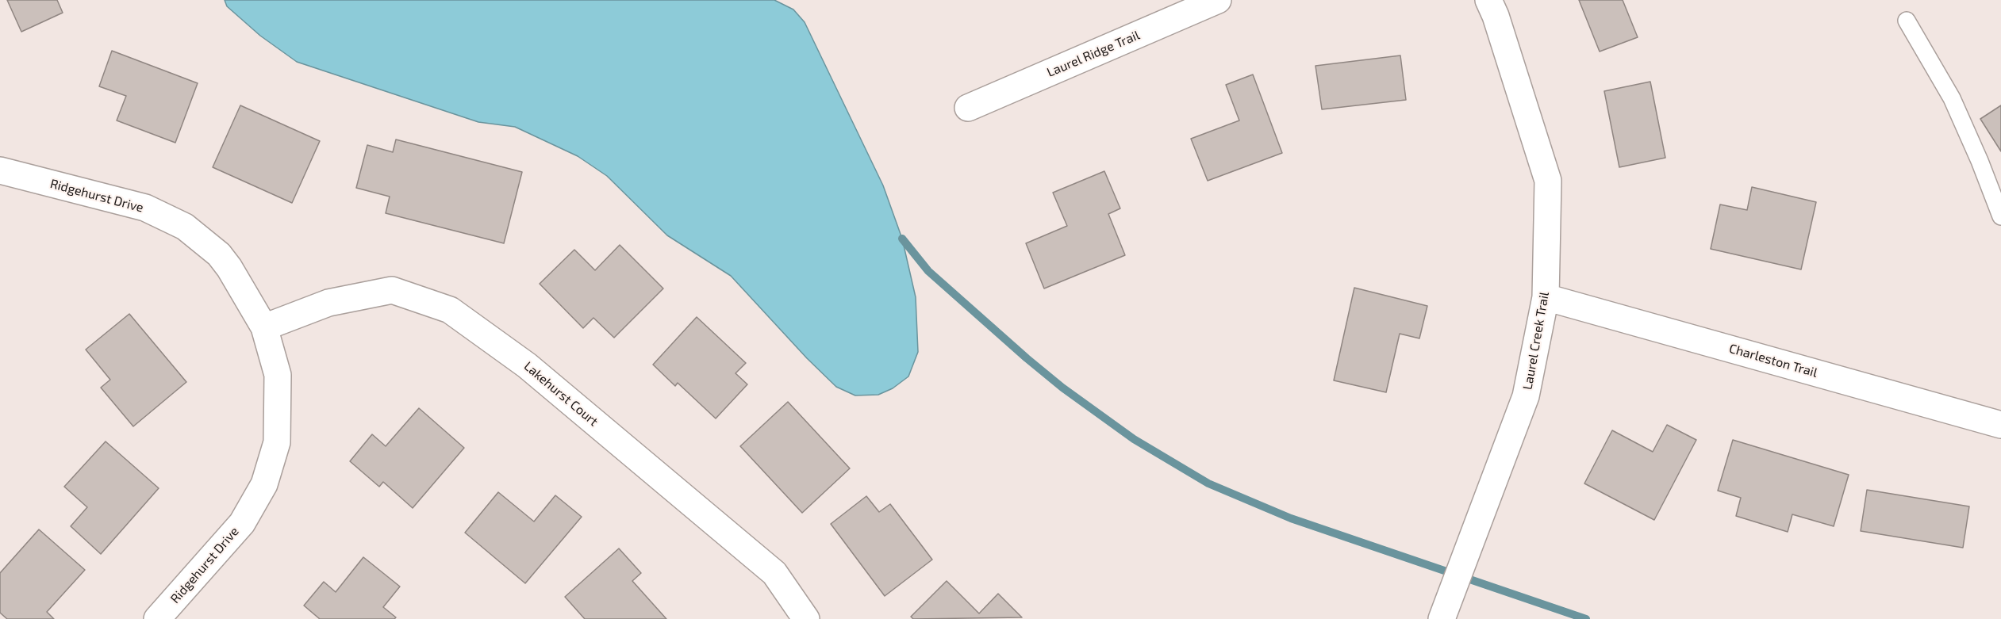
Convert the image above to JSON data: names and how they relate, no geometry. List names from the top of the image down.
{
  "streets": {
    "street": [
      "Laurel Ridge Trail",
      "Ridgehurst Drive",
      "Laurel Creek Trail",
      "Charleston Trail",
      "Lakehurst Court"
    ]
  },
  "crossings": [
    ["Ridgehurst Drive", "Lakehurst Court"],
    ["Laurel Creek Trail", "Charleston Trail"]
  ]
}
